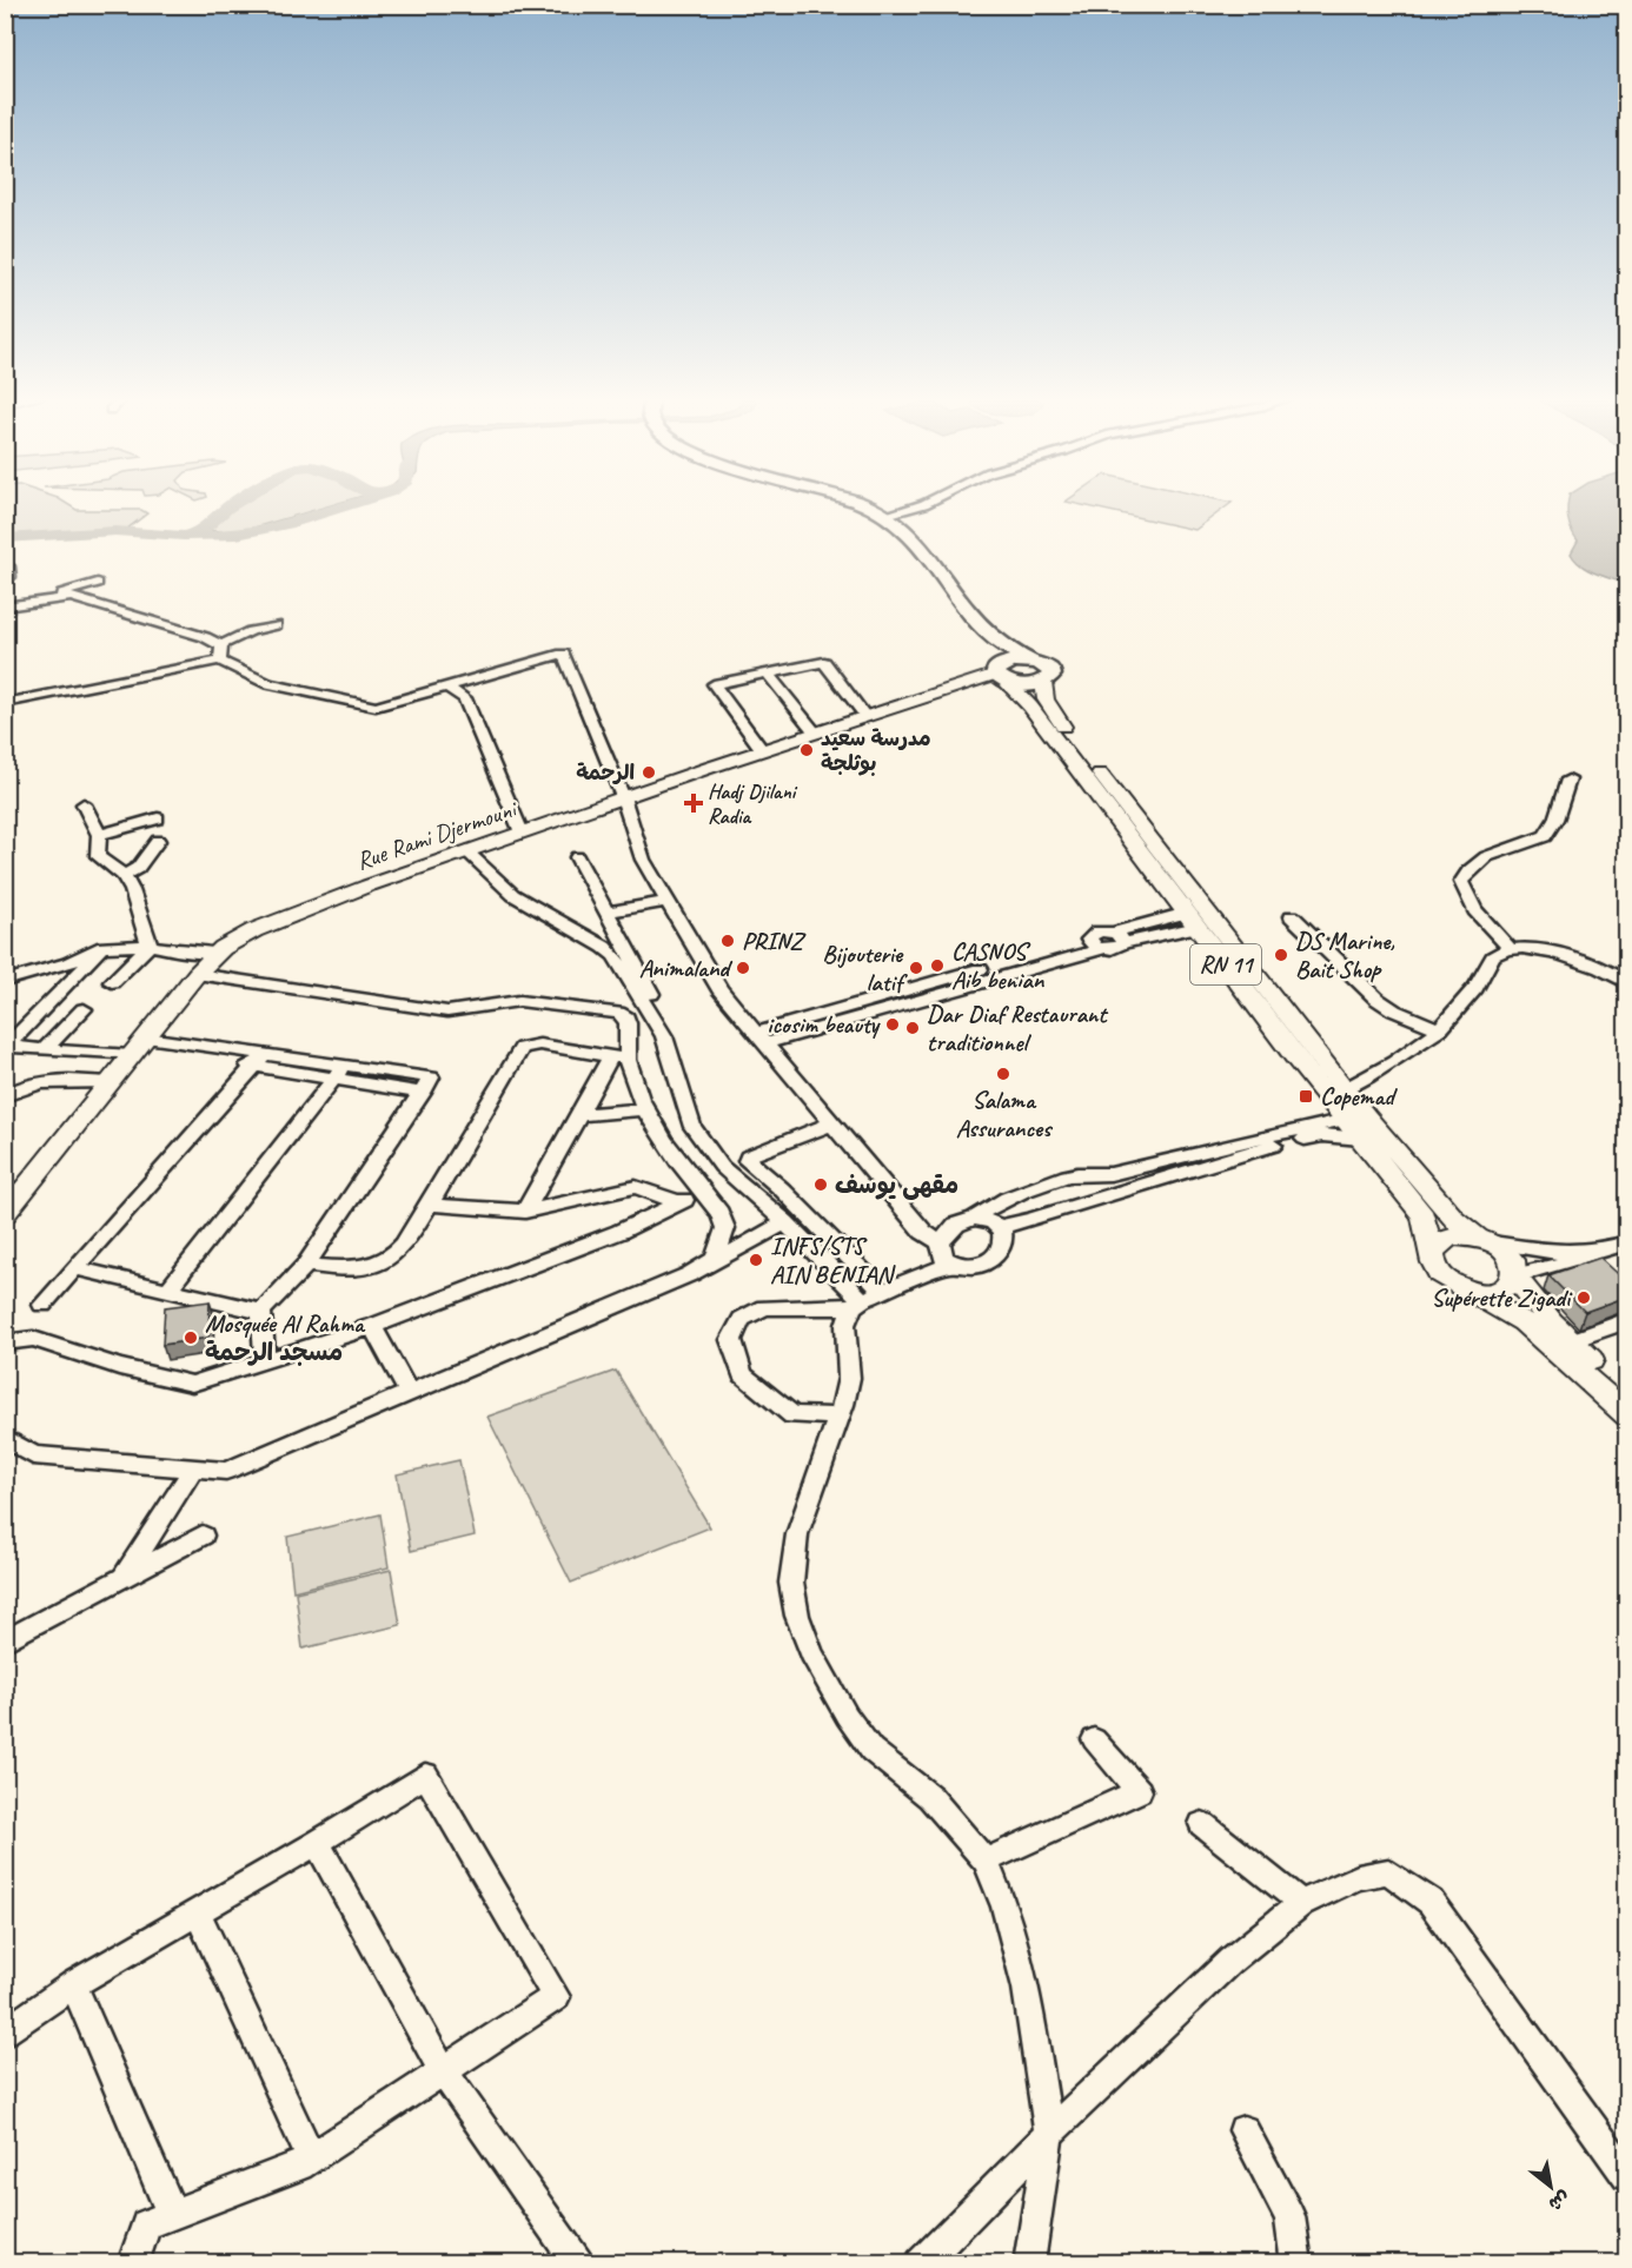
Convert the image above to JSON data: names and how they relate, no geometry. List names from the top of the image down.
{
  "streets": {
    "highway": ["RN 11"],
    "main road": ["Rue Rami Djermouni"]
  },
  "crossings": [
    ["Rue Rami Djermouni", "RN 11"]
  ],
  "places": {
    "other": [
      "مدرسة سعيد بوثلجة",
      "الرحمة",
      "PRINZ",
      "DS Marine, Bait Shop",
      "CASNOS Aib benian",
      "Animaland",
      "Bijouterie latif",
      "icosim beauty",
      "Dar Diaf Restaurant traditionnel",
      "Salama Assurances",
      "مقهى يوسف",
      "INFS/STS AIN BENIAN",
      "Supérette Zigadi",
      "Mosquée Al Rahma مسجد الرحمة"
    ],
    "health": ["Hadj Djilani Radia"],
    "transit": ["Copemad"]
  },
  "north": "bottom right"
}
